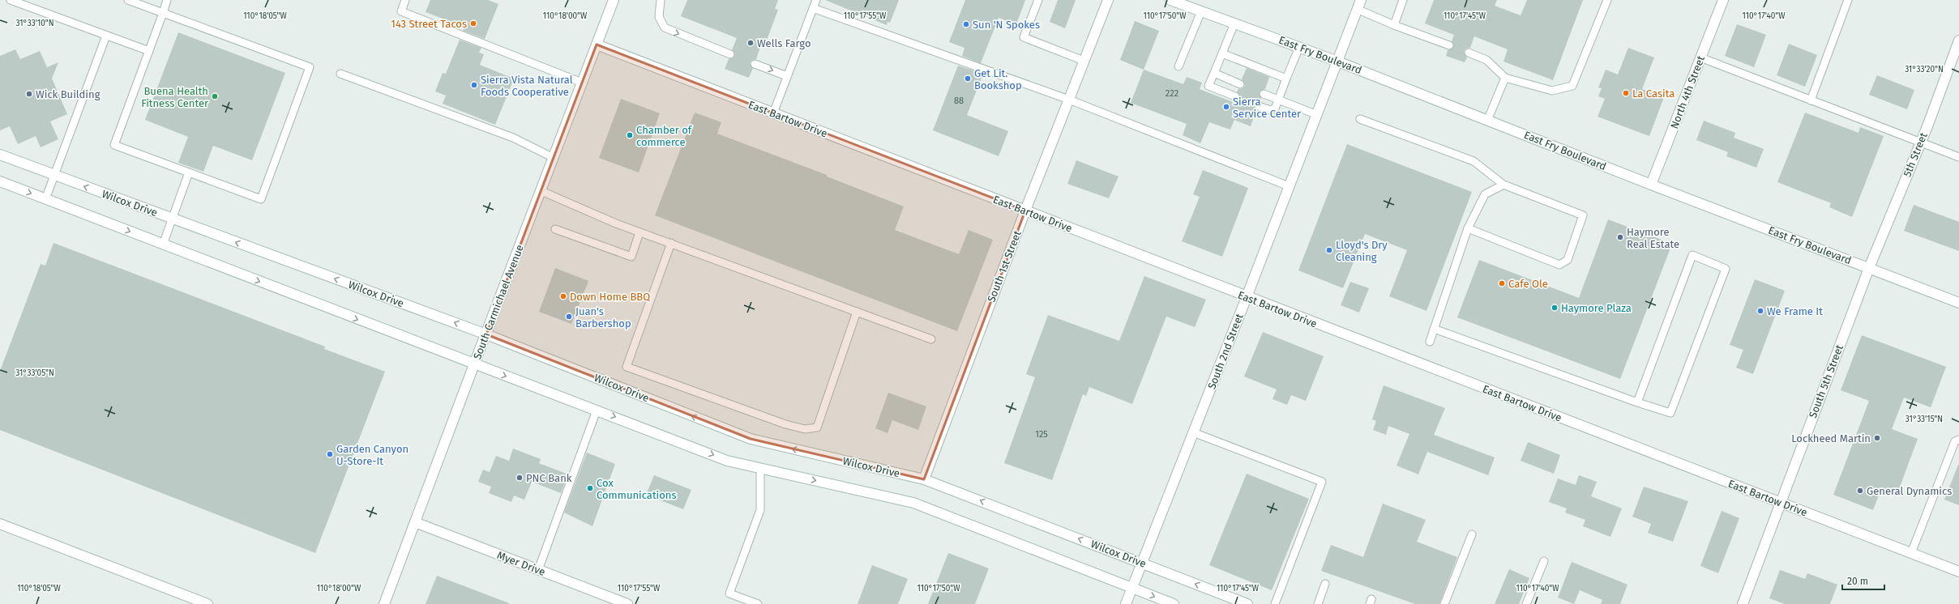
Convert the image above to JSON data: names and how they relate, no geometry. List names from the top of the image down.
{
  "streets": {
    "street": [
      "East Fry Boulevard",
      "North 4th Street",
      "East Bartow Drive",
      "5th Street",
      "Wilcox Drive",
      "South 1st Street",
      "South Carmichael Avenue",
      "South 2nd Street",
      "South 5th Street",
      "Myer Drive"
    ]
  },
  "crossings": [
    ["East Fry Boulevard", "North 4th Street"],
    ["East Fry Boulevard", "5th Street"],
    ["East Fry Boulevard", "South 2nd Street"],
    ["East Fry Boulevard", "South 5th Street"],
    ["East Bartow Drive", "South 1st Street"],
    ["East Bartow Drive", "South Carmichael Avenue"],
    ["East Bartow Drive", "South 2nd Street"],
    ["East Bartow Drive", "South 5th Street"],
    ["5th Street", "South 5th Street"],
    ["Wilcox Drive", "South 1st Street"],
    ["Wilcox Drive", "South Carmichael Avenue"],
    ["Wilcox Drive", "South 2nd Street"],
    ["South Carmichael Avenue", "Myer Drive"]
  ],
  "places": [
    "143 Street Tacos",
    "Sun 'N Spokes",
    "Wells Fargo",
    "Get Lit. Bookshop",
    "Sierra Vista Natural Foods Cooperative",
    "La Casita",
    "Wick Building",
    "Buena Health Fitness Center",
    "Sierra Service Center",
    "Chamber of commerce",
    "Haymore Real Estate",
    "Lloyd's Dry Cleaning",
    "Cafe Ole",
    "Down Home BBQ",
    "Haymore Plaza",
    "We Frame It",
    "Juan's Barbershop",
    "Lockheed Martin",
    "Garden Canyon U-Store-It",
    "PNC Bank",
    "Cox Communications",
    "General Dynamics"
  ],
  "house_numbers": ["222", "88", "125"],
  "scale_bar": "20 m",
  "coordinates": [
    "110°18'05\"W",
    "110°18'00\"W",
    "110°17'55\"W",
    "110°17'50\"W",
    "110°17'45\"W",
    "110°17'40\"W",
    "31°33'10\"N",
    "31°33'20\"N",
    "31°33'05\"N",
    "31°33'15\"N"
  ]
}
